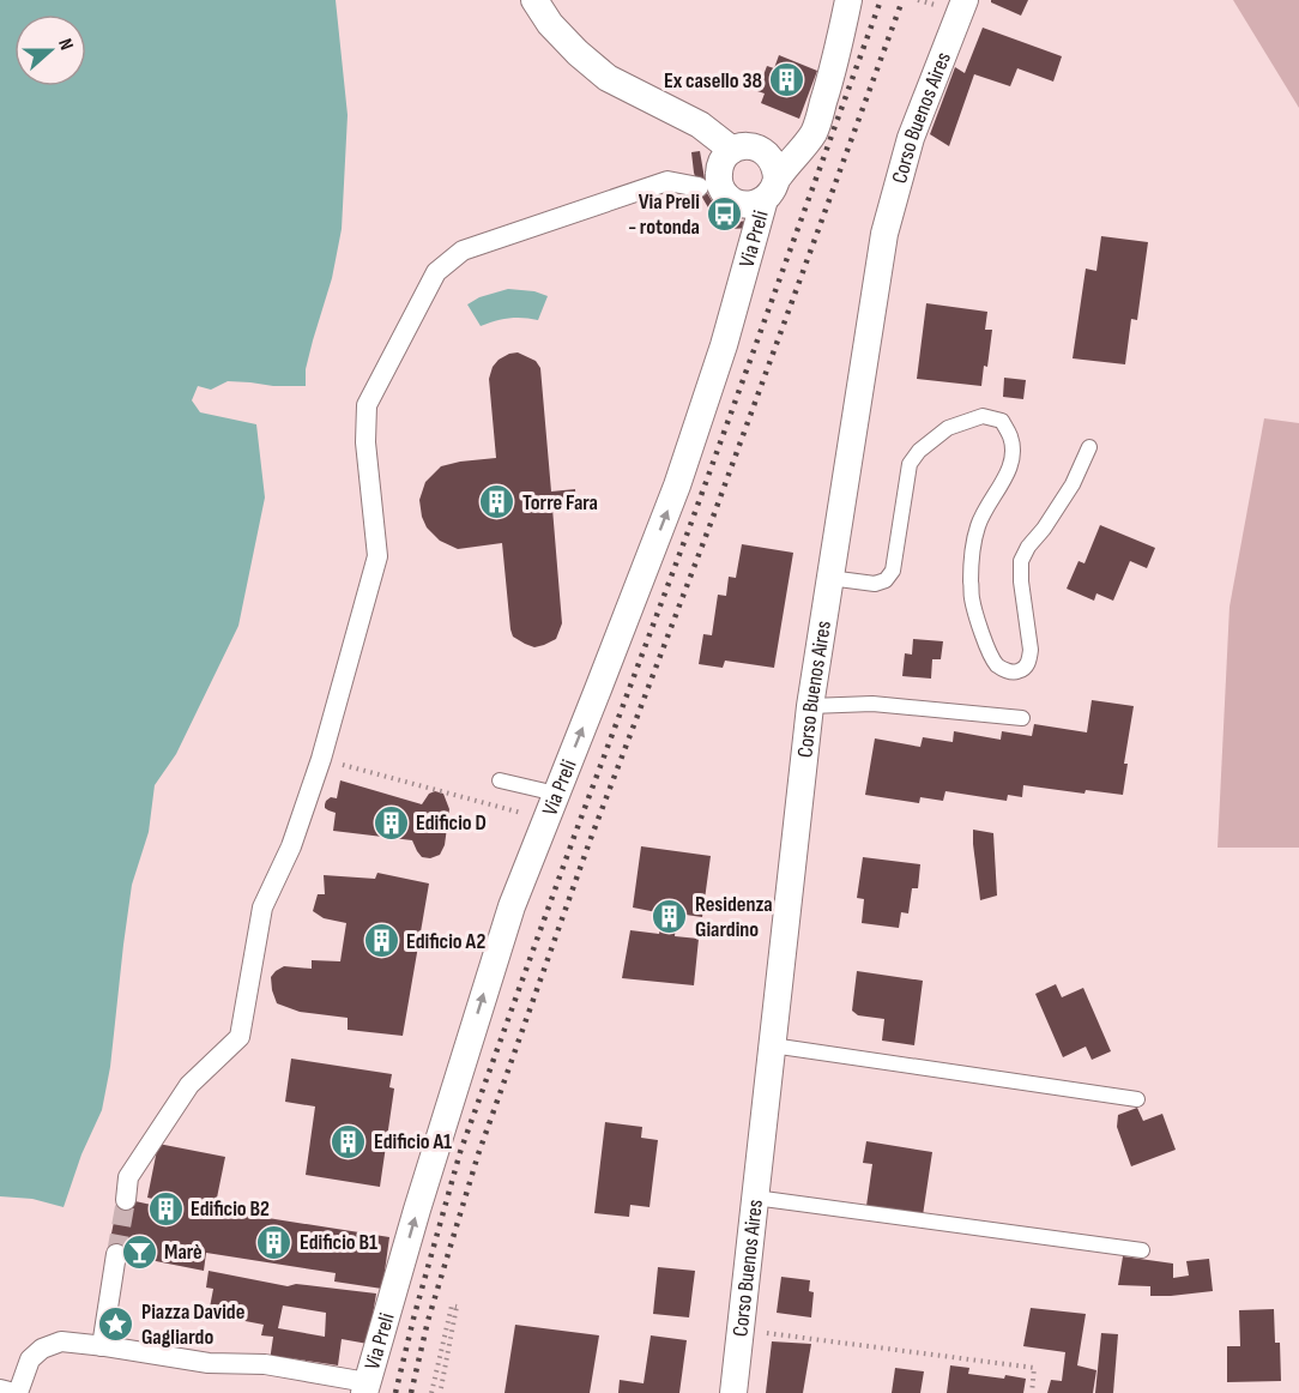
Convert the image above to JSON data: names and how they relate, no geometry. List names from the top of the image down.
{
  "streets": {
    "street": ["Corso Buenos Aires", "Via Preli"]
  },
  "one_way": ["Via Preli"],
  "places": {
    "building": [
      "Ex casello 38",
      "Torre Fara",
      "Edificio D",
      "Residenza Giardino",
      "Edificio A2",
      "Edificio A1",
      "Edificio B2",
      "Edificio B1"
    ],
    "bus stop": ["Via Preli - rotonda"],
    "bar": ["Marè"],
    "place": ["Piazza Davide Gagliardo"]
  },
  "north": "right"
}
